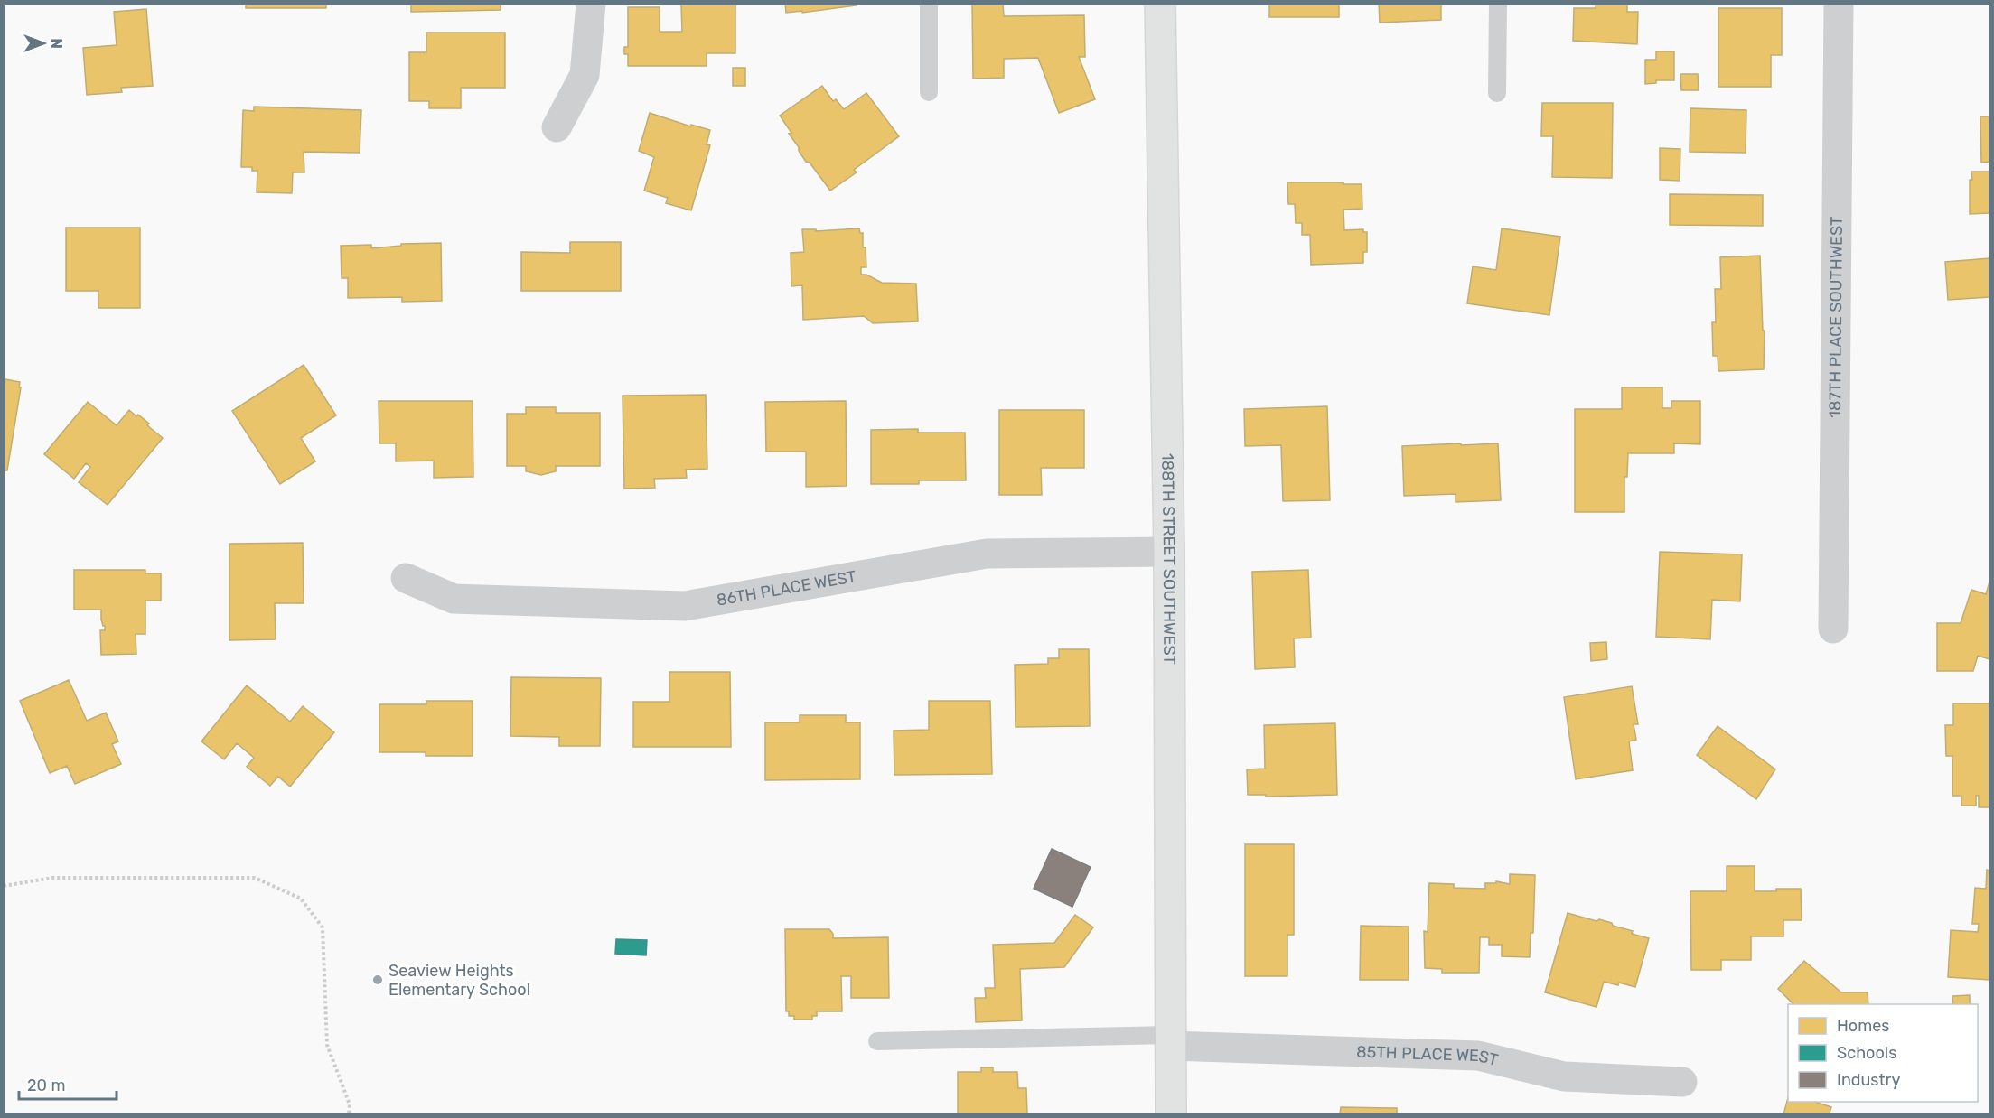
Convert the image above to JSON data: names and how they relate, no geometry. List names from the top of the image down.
{
  "streets": {
    "street": [
      "187TH PLACE SOUTHWEST",
      "188TH STREET SOUTHWEST",
      "86TH PLACE WEST",
      "85TH PLACE WEST"
    ]
  },
  "crossings": [
    ["188TH STREET SOUTHWEST", "86TH PLACE WEST"],
    ["188TH STREET SOUTHWEST", "85TH PLACE WEST"]
  ],
  "places": ["Seaview Heights Elementary School"],
  "legend": ["Homes", "Schools", "Industry"],
  "scale_bar": "20 m",
  "north": "right"
}
